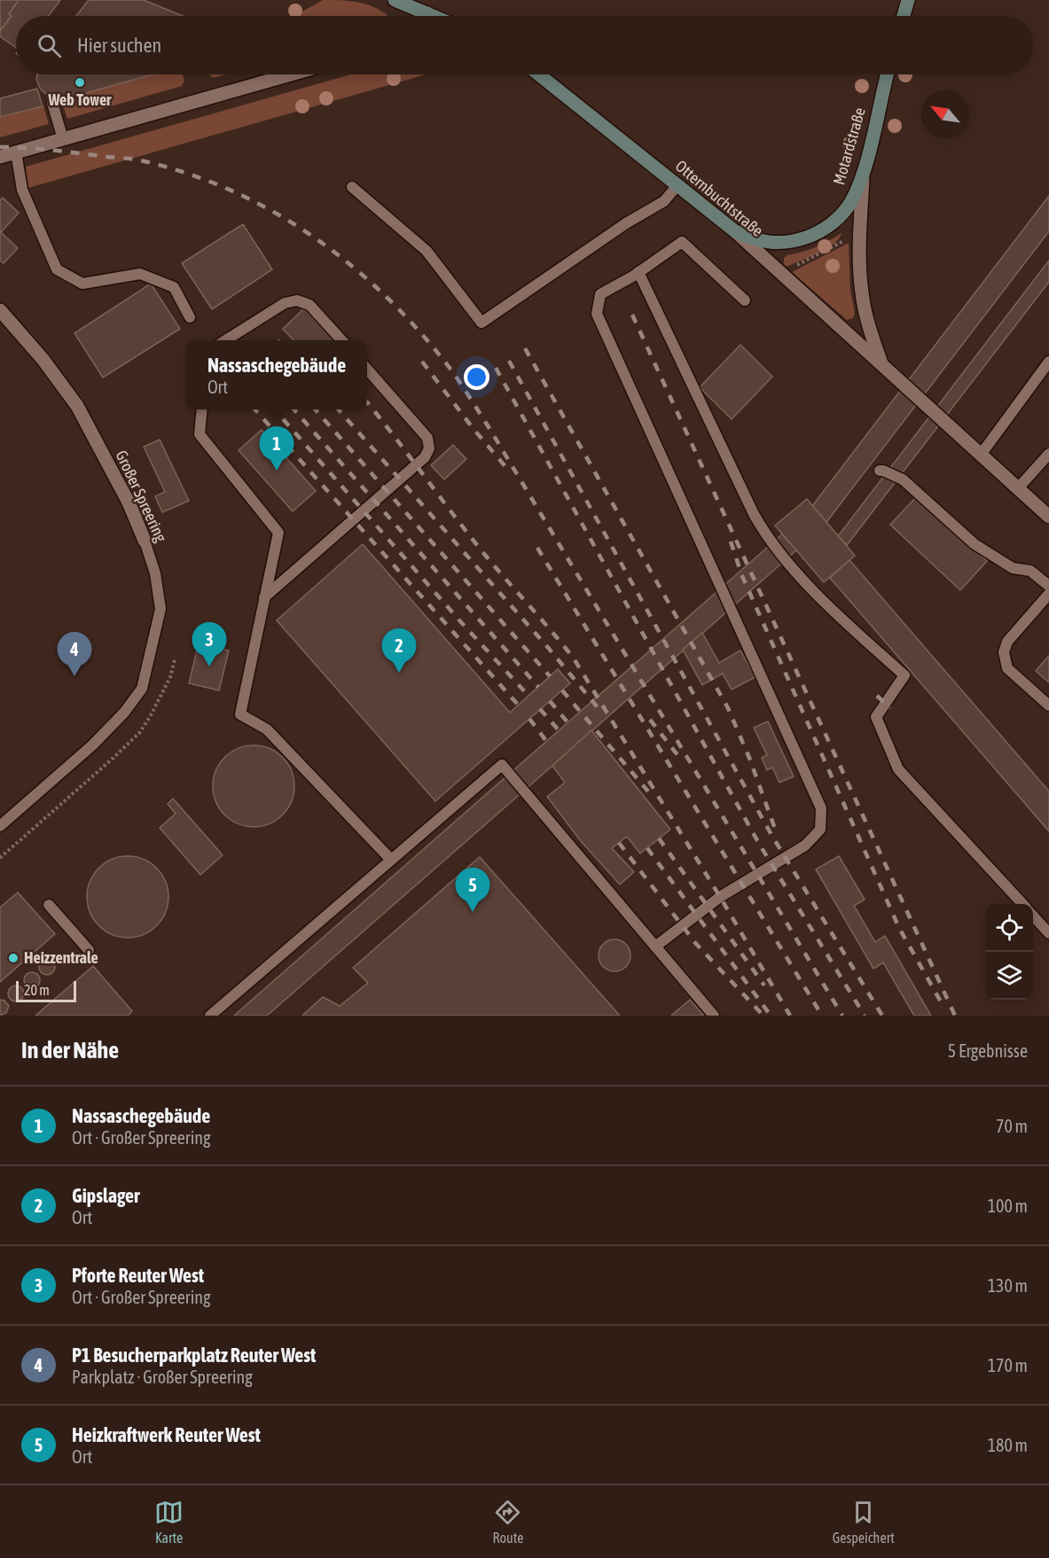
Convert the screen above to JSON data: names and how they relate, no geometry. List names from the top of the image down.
{
  "streets": {
    "street": ["Motardstraße", "Otternbuchtstraße", "Großer Spreering"]
  },
  "crossings": [
    ["Motardstraße", "Otternbuchtstraße"]
  ],
  "places": ["Web Tower", "Heizzentrale"],
  "scale_bar": "20 m",
  "north": "top left",
  "page": {
    "search": "Hier suchen",
    "popup": ["Nassaschegebäude", "Ort"],
    "pins": [
      "1",
      "3",
      "2",
      "4",
      "5"
    ],
    "scale": "20 m",
    "heading": ["In der Nähe", "5 Ergebnisse"],
    "list": [
      {
        "mark": "1",
        "name": "Nassaschegebäude",
        "note": "Ort · Großer Spreering",
        "value": "70 m"
      },
      {
        "mark": "2",
        "name": "Gipslager",
        "note": "Ort",
        "value": "100 m"
      },
      {
        "mark": "3",
        "name": "Pforte Reuter West",
        "note": "Ort · Großer Spreering",
        "value": "130 m"
      },
      {
        "mark": "4",
        "name": "P1 Besucherparkplatz Reuter West",
        "note": "Parkplatz · Großer Spreering",
        "value": "170 m"
      },
      {
        "mark": "5",
        "name": "Heizkraftwerk Reuter West",
        "note": "Ort",
        "value": "180 m"
      }
    ],
    "nav": ["Karte", "Route", "Gespeichert"]
  }
}
